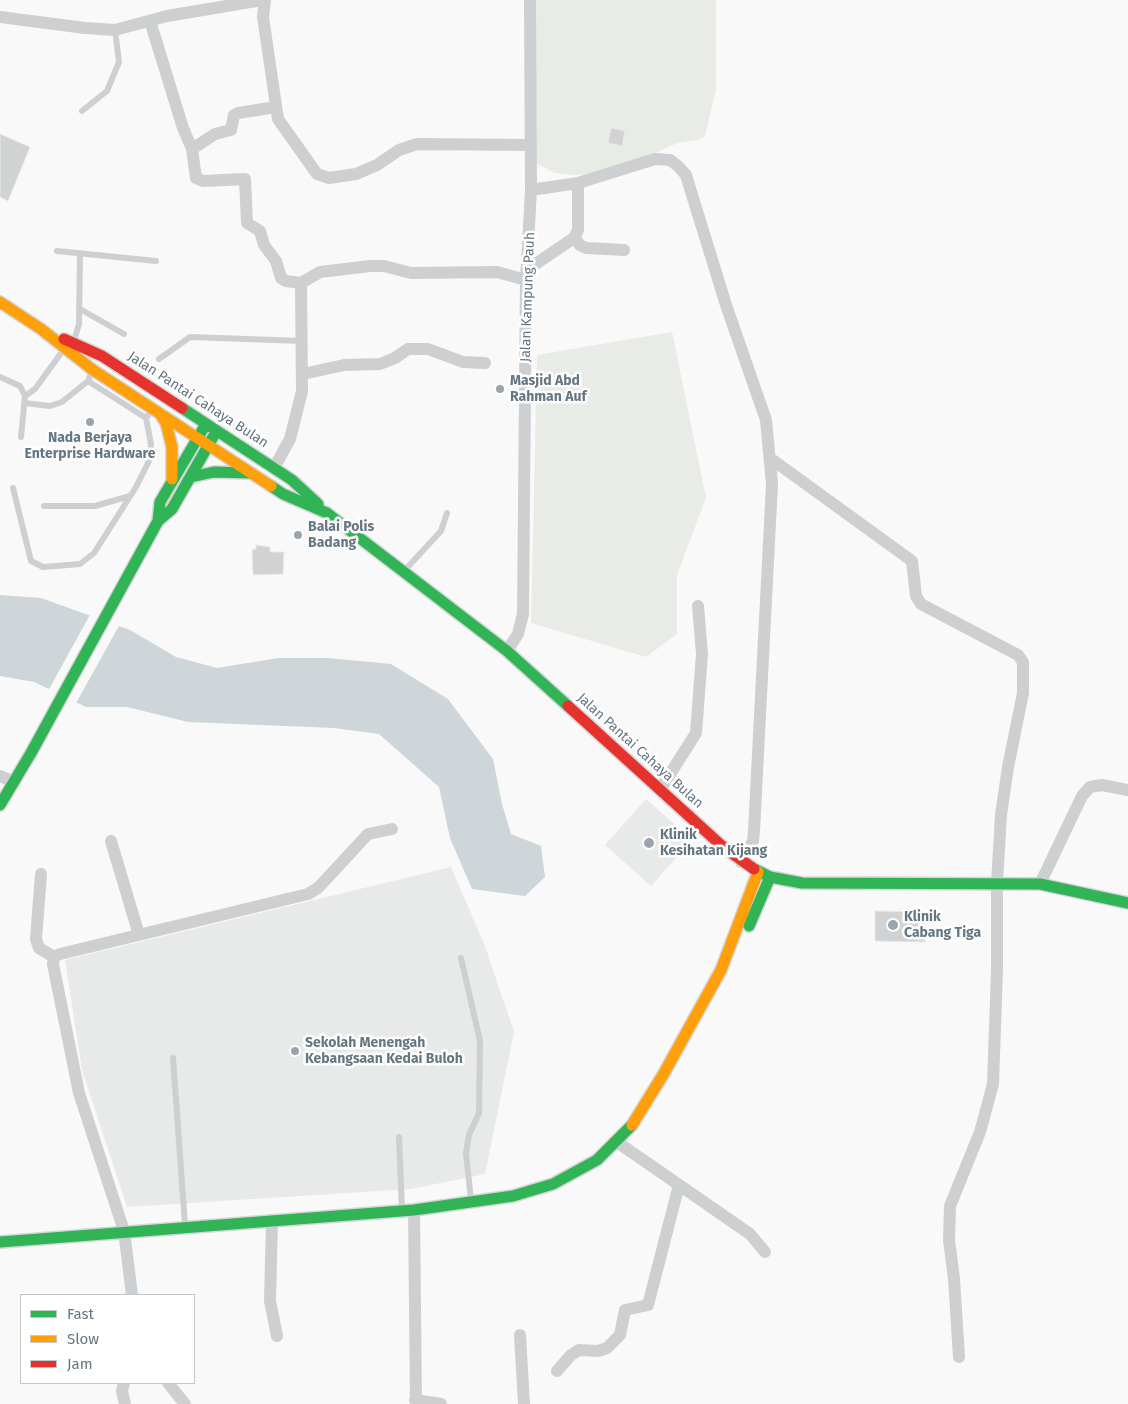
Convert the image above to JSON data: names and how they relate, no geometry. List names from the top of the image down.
{
  "streets": {
    "street": ["Jalan Kampung Pauh", "Jalan Pantai Cahaya Bulan"]
  },
  "crossings": [
    ["Jalan Kampung Pauh", "Jalan Pantai Cahaya Bulan"]
  ],
  "places": [
    "Masjid Abd Rahman Auf",
    "Nada Berjaya Enterprise Hardware",
    "Balai Polis Badang",
    "Klinik Kesihatan Kijang",
    "Klinik Cabang Tiga",
    "Sekolah Menengah Kebangsaan Kedai Buloh"
  ],
  "legend": ["Fast", "Slow", "Jam"]
}
